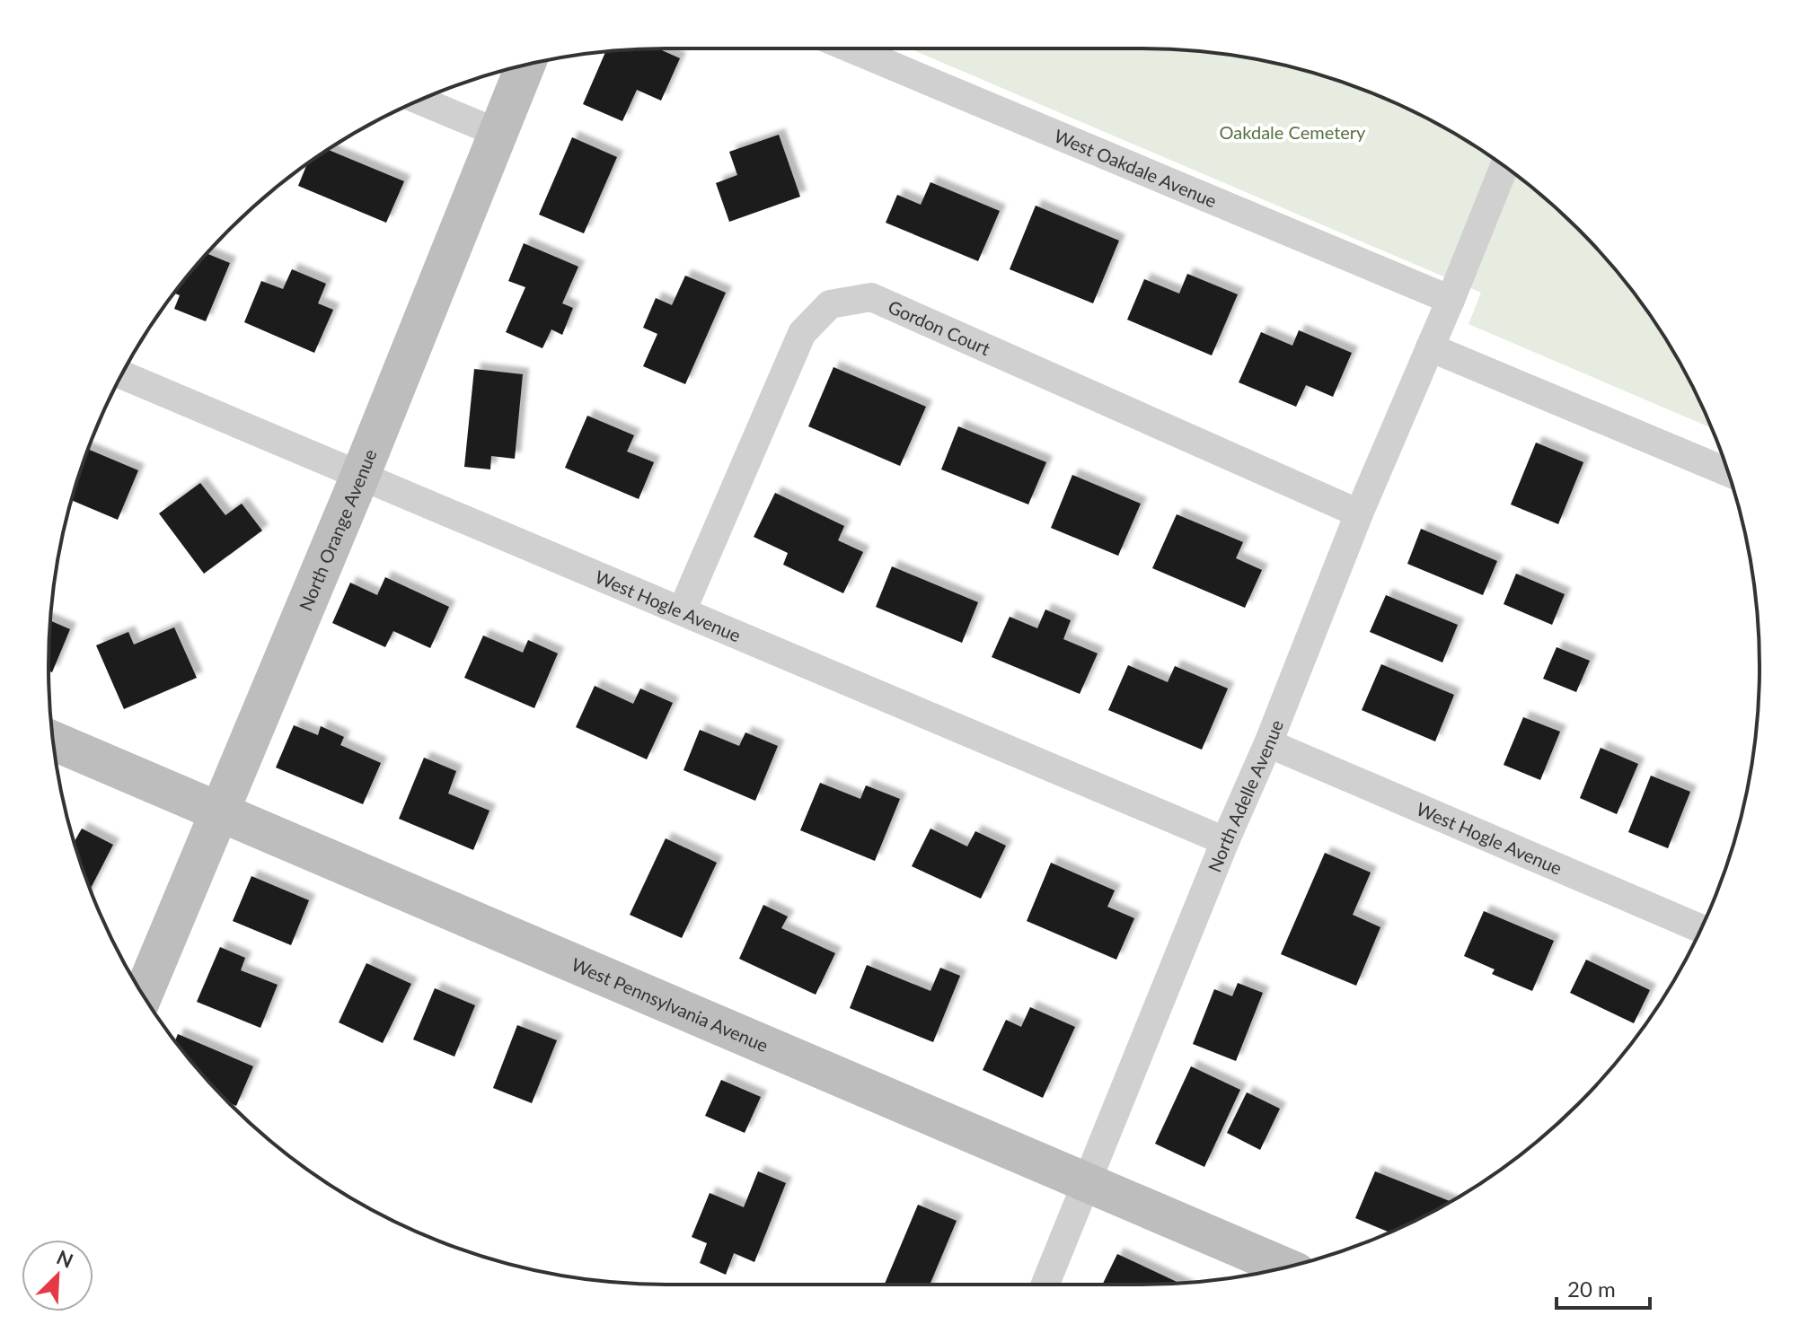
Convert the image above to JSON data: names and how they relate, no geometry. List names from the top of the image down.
{
  "streets": {
    "street": [
      "West Oakdale Avenue",
      "Gordon Court",
      "North Orange Avenue",
      "West Hogle Avenue",
      "North Adelle Avenue",
      "West Pennsylvania Avenue"
    ]
  },
  "crossings": [
    ["West Oakdale Avenue", "North Adelle Avenue"],
    ["Gordon Court", "West Hogle Avenue"],
    ["Gordon Court", "North Adelle Avenue"],
    ["North Orange Avenue", "West Hogle Avenue"],
    ["North Orange Avenue", "West Pennsylvania Avenue"],
    ["West Hogle Avenue", "North Adelle Avenue"],
    ["North Adelle Avenue", "West Pennsylvania Avenue"]
  ],
  "parks": ["Oakdale Cemetery"],
  "scale_bar": "20 m",
  "north": "top right"
}
